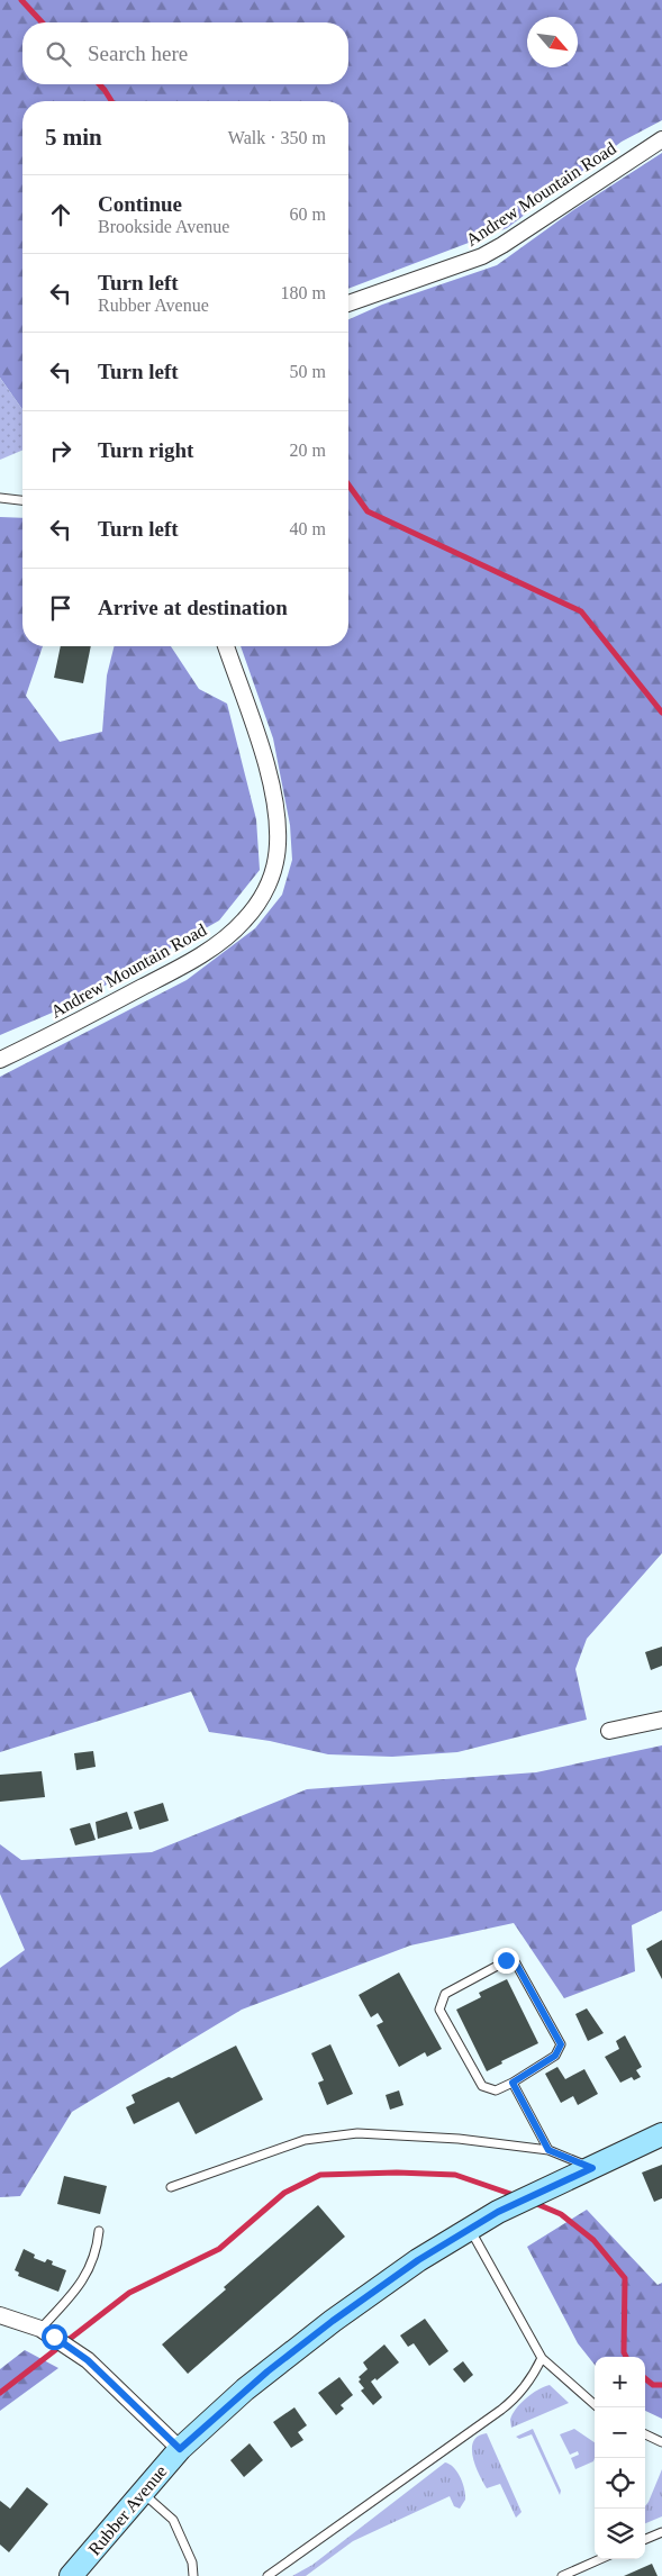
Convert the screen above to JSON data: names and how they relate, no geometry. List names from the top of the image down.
{
  "streets": {
    "street": ["Andrew Mountain Road", "Rubber Avenue"]
  },
  "north": "bottom right",
  "page": {
    "search": "Search here",
    "heading": ["5 min", "Walk · 350 m"],
    "list": [
      ["Continue", "Brookside Avenue", "60 m"],
      ["Turn left", "Rubber Avenue", "180 m"],
      ["Turn left", "50 m"],
      ["Turn right", "20 m"],
      ["Turn left", "40 m"],
      "Arrive at destination"
    ],
    "map_buttons": ["+", "−"]
  }
}
